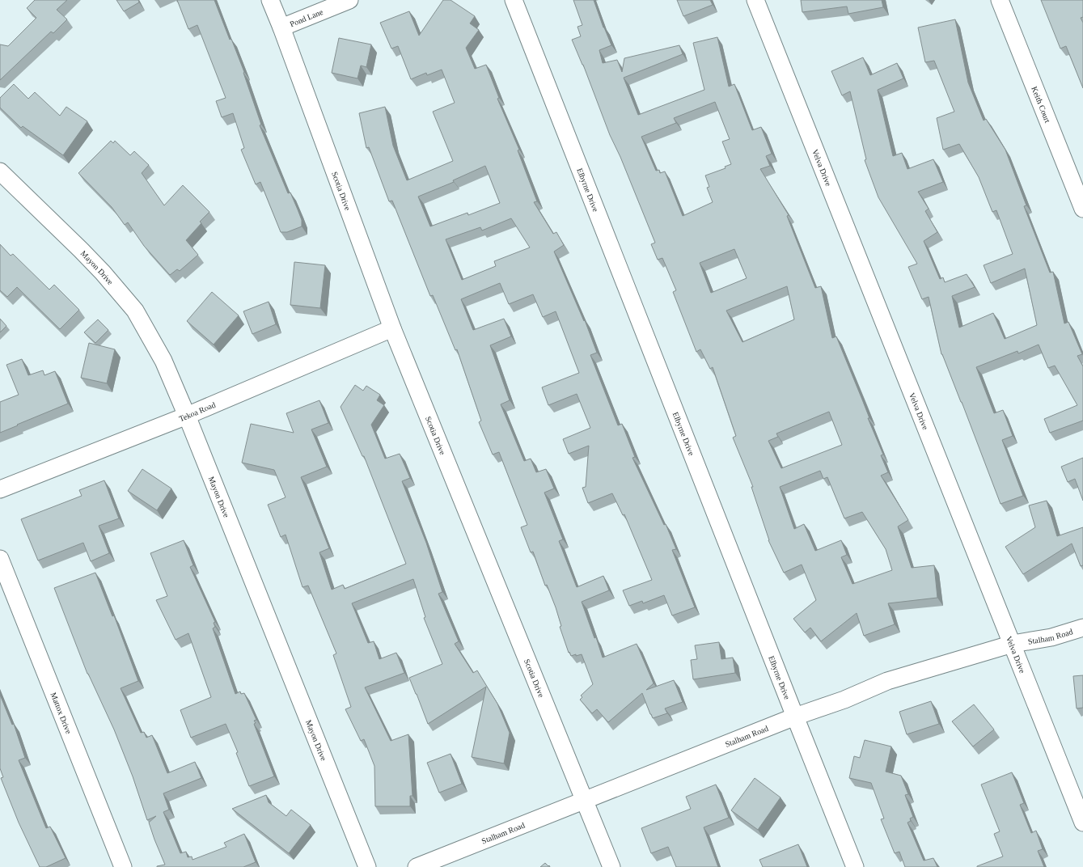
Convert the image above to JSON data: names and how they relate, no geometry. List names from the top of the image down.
{
  "streets": {
    "street": [
      "Pond Lane",
      "Keith Court",
      "Velva Drive",
      "Elbyrne Drive",
      "Scotia Drive",
      "Mayon Drive",
      "Tekoa Road",
      "Stalham Road",
      "Mattox Drive"
    ]
  },
  "crossings": [
    ["Pond Lane", "Scotia Drive"],
    ["Velva Drive", "Stalham Road"],
    ["Elbyrne Drive", "Stalham Road"],
    ["Scotia Drive", "Tekoa Road"],
    ["Scotia Drive", "Stalham Road"],
    ["Mayon Drive", "Tekoa Road"]
  ]
}
